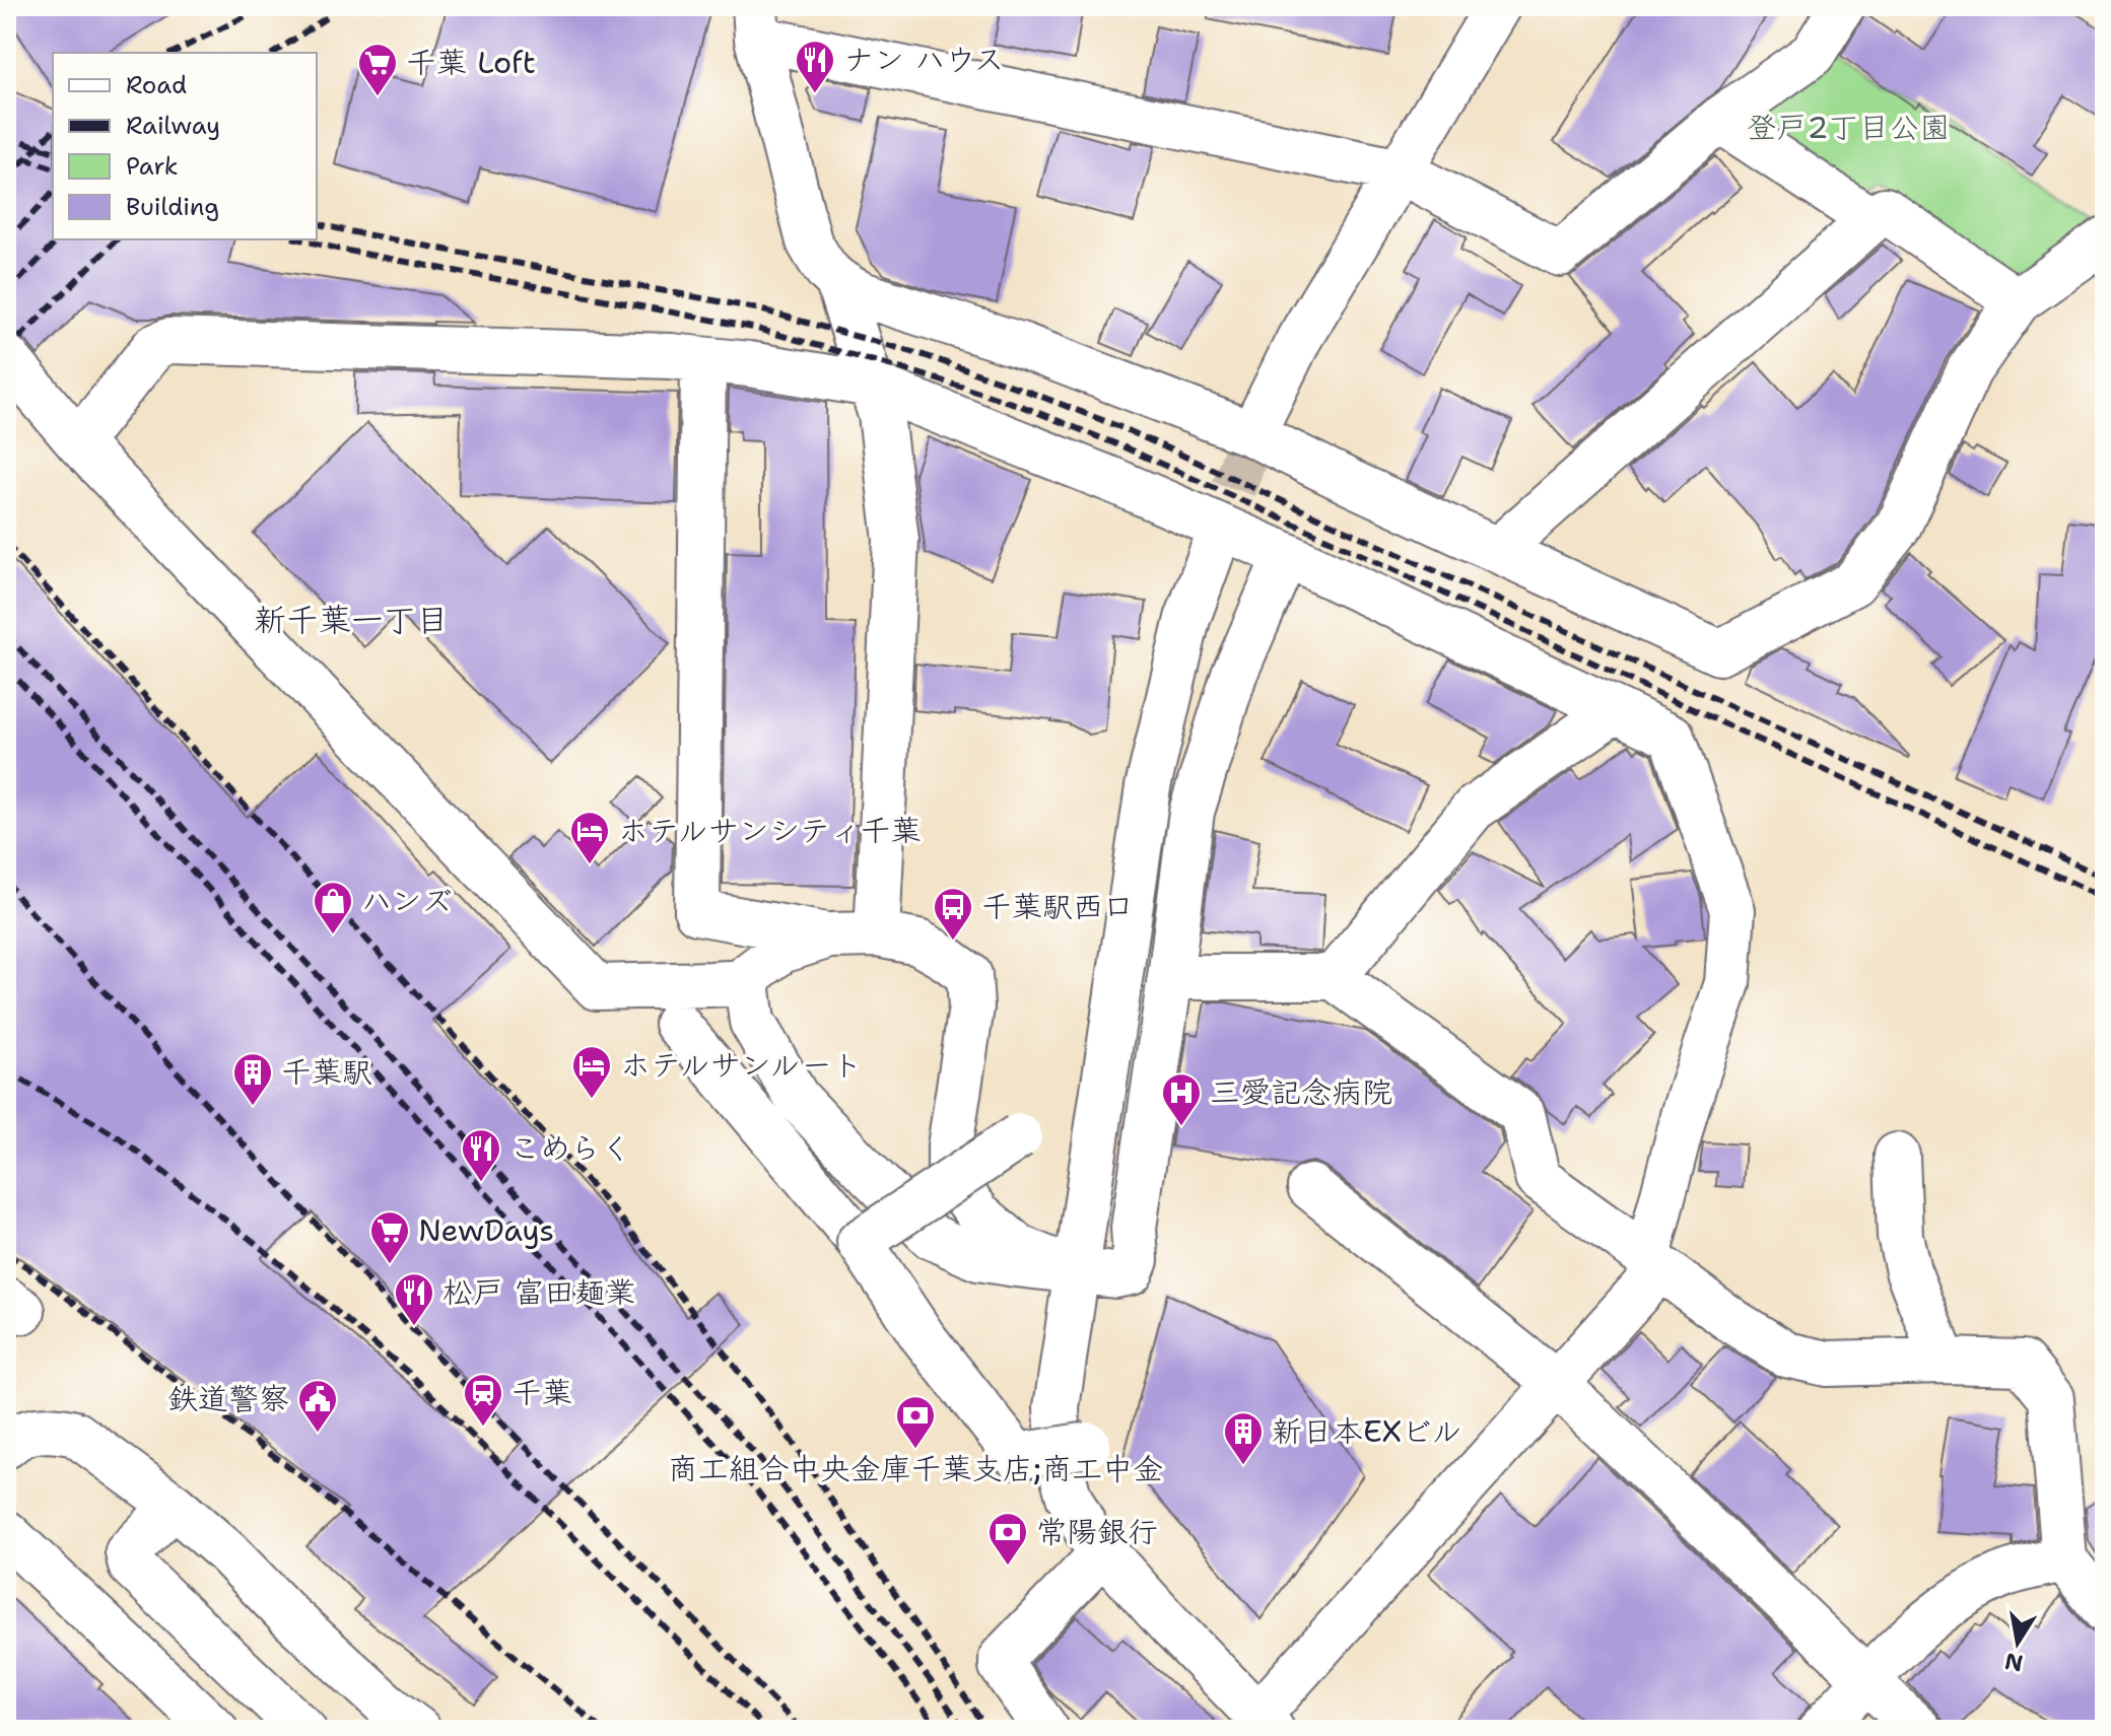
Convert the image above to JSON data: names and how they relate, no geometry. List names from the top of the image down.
{
  "districts": ["新千葉一丁目"],
  "parks": ["登戸2丁目公園"],
  "places": {
    "restaurant": ["ナン ハウス", "こめらく", "松戸 富田麺業"],
    "supermarket": ["千葉 Loft", "NewDays"],
    "hotel": ["ホテルサンシティ千葉", "ホテルサンルート"],
    "shop": ["ハンズ"],
    "bus stop": ["千葉駅西口"],
    "building": ["千葉駅", "新日本EXビル"],
    "hospital": ["三愛記念病院"],
    "station": ["千葉"],
    "public building": ["鉄道警察"],
    "bank": ["商工組合中央金庫千葉支店;商工中金", "常陽銀行"]
  },
  "legend": [
    "Road",
    "Railway",
    "Park",
    "Building"
  ],
  "north": "bottom"
}
